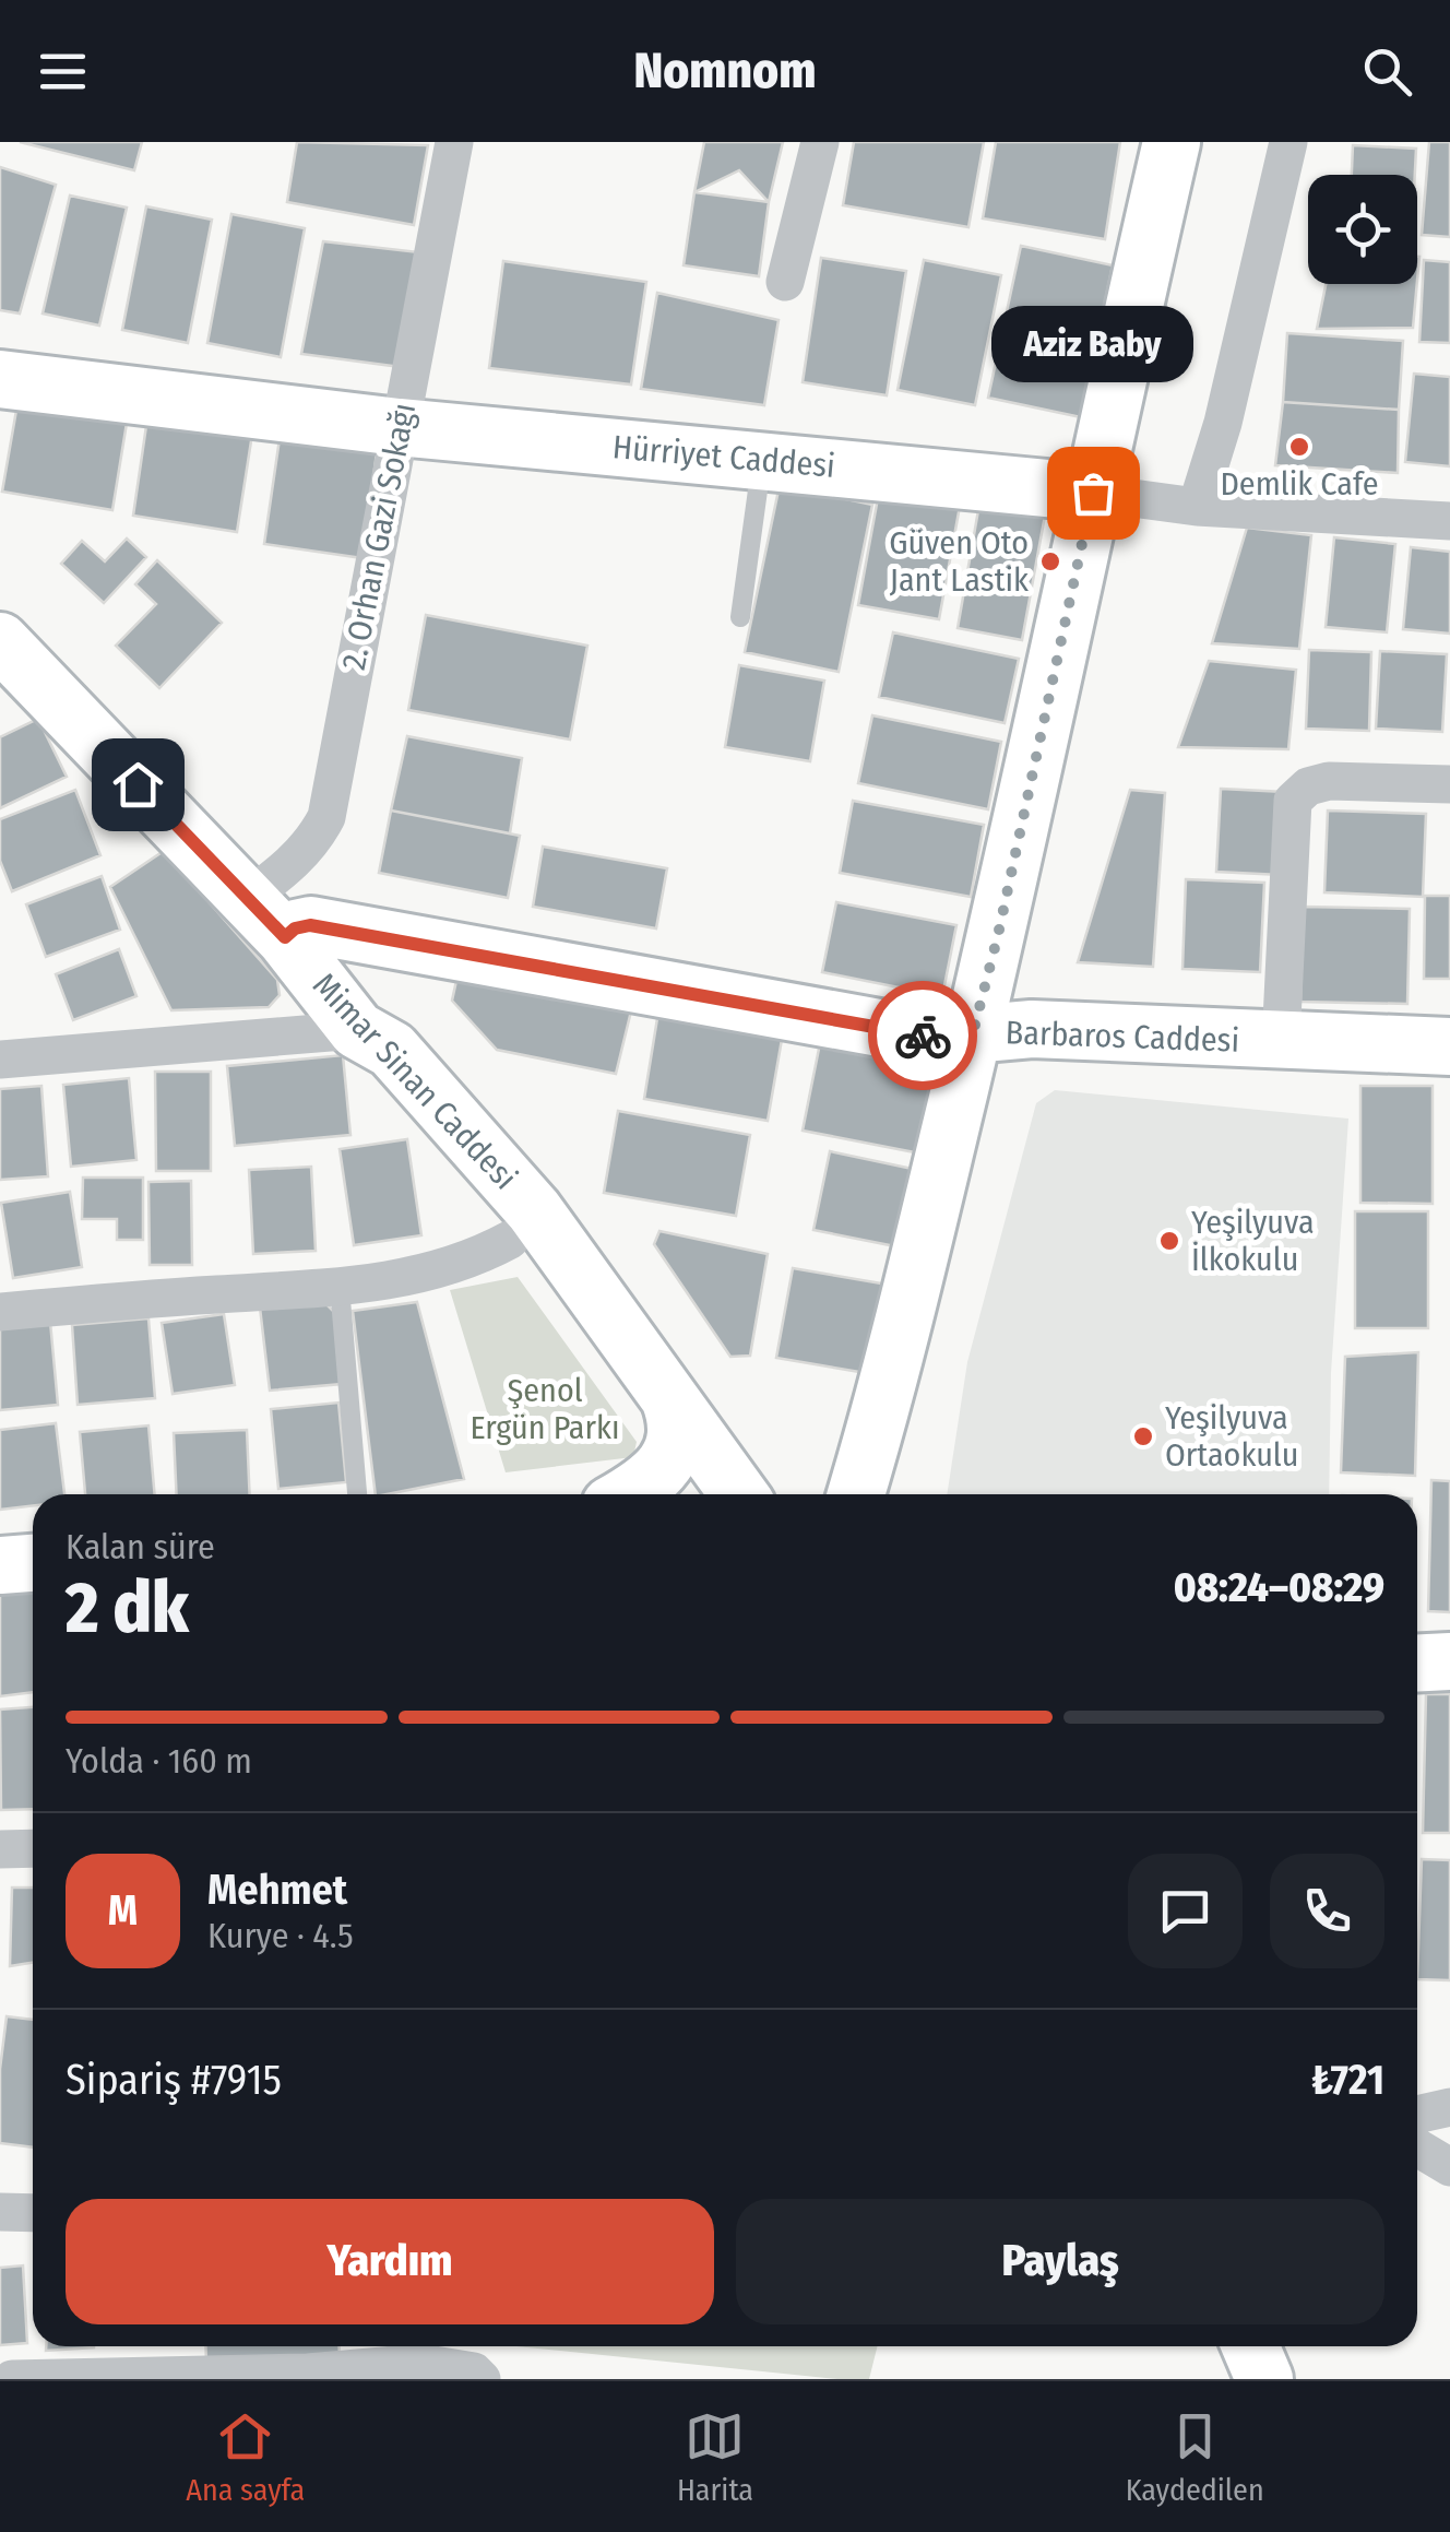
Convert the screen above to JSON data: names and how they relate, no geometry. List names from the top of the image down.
{
  "streets": {
    "street": [
      "Hürriyet Caddesi",
      "2. Orhan Gazi Sokağı",
      "Barbaros Caddesi",
      "Mimar Sinan Caddesi"
    ]
  },
  "crossings": [
    ["Hürriyet Caddesi", "2. Orhan Gazi Sokağı"],
    ["2. Orhan Gazi Sokağı", "Barbaros Caddesi"],
    ["2. Orhan Gazi Sokağı", "Mimar Sinan Caddesi"],
    ["Barbaros Caddesi", "Mimar Sinan Caddesi"]
  ],
  "parks": ["Şenol Ergün Parkı"],
  "places": [
    "Demlik Cafe",
    "Aziz Baby",
    "Güven Oto Jant Lastik",
    "Yeşilyuva İlkokulu",
    "Yeşilyuva Ortaokulu"
  ],
  "page": {
    "header": "Nomnom",
    "bubble": "Aziz Baby",
    "heading": ["2 dk", "Kalan süre", "08:24–08:29"],
    "panel": [
      "Mehmet",
      "Kurye · 4.5",
      "Sipariş #7915",
      "₺721"
    ],
    "bar": "Yolda · 160 m",
    "round": "M",
    "buttons": ["Yardım", "Paylaş"],
    "tabs": ["Ana sayfa", "Harita", "Kaydedilen"]
  }
}
